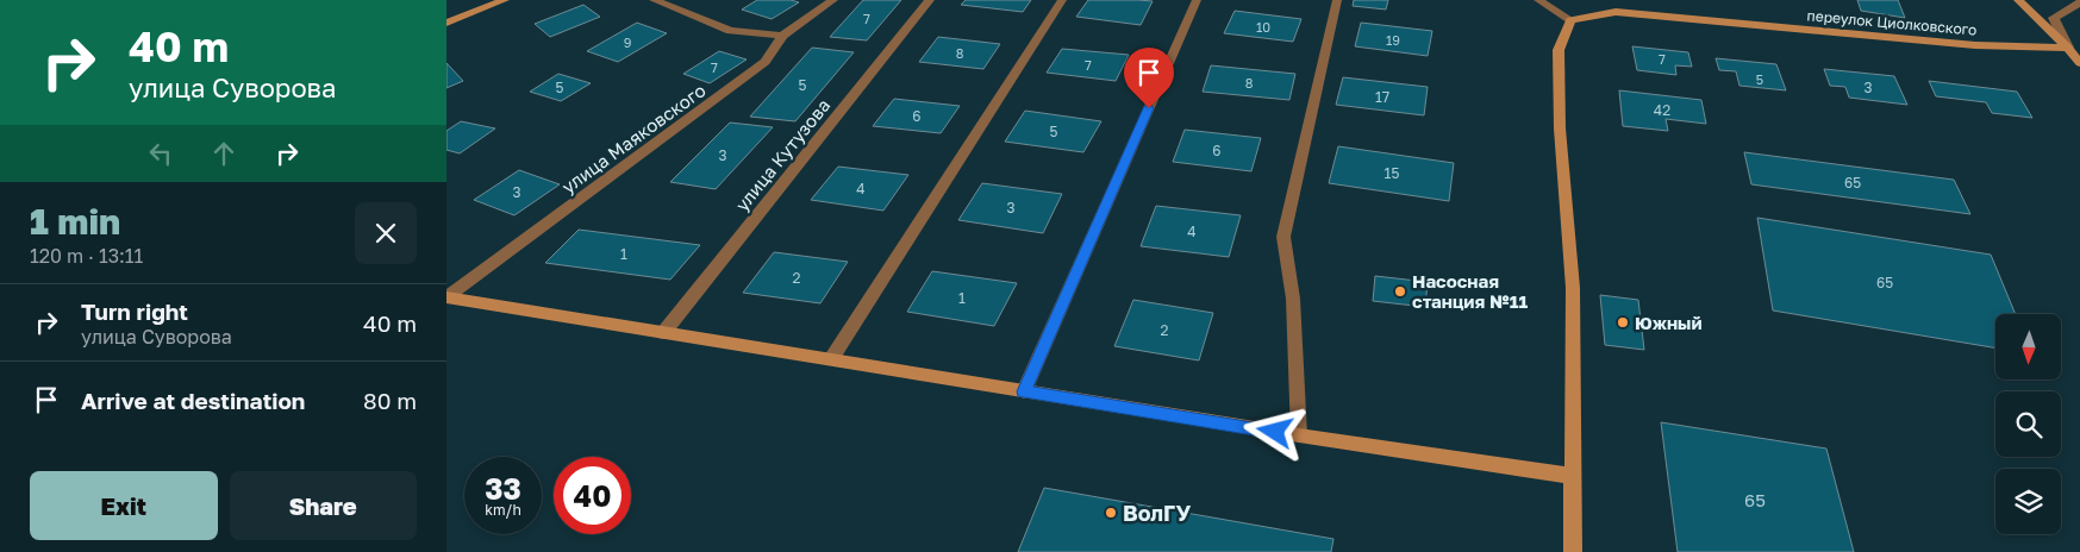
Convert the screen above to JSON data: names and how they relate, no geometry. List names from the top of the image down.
{
  "streets": {
    "street": ["переулок Циолковского", "улица Маяковского", "улица Кутузова"]
  },
  "places": ["Насосная станция №11", "Южный", "ВолГУ"],
  "house_numbers": [
    "7",
    "10",
    "19",
    "9",
    "8",
    "7",
    "7",
    "7",
    "5",
    "8",
    "5",
    "5",
    "3",
    "17",
    "42",
    "6",
    "5",
    "6",
    "3",
    "15",
    "65",
    "4",
    "3",
    "3",
    "4",
    "1",
    "2",
    "65",
    "1",
    "2",
    "65"
  ],
  "north": "bottom",
  "page": {
    "turn": ["40 m", "улица Суворова"],
    "heading": ["1 min", "120 m · 13:11"],
    "list": [
      {
        "name": "Turn right",
        "note": "улица Суворова",
        "value": "40 m"
      },
      {
        "name": "Arrive at destination",
        "value": "80 m"
      }
    ],
    "speed": "33 km/h",
    "limit": "40",
    "buttons": ["Exit", "Share"]
  }
}
